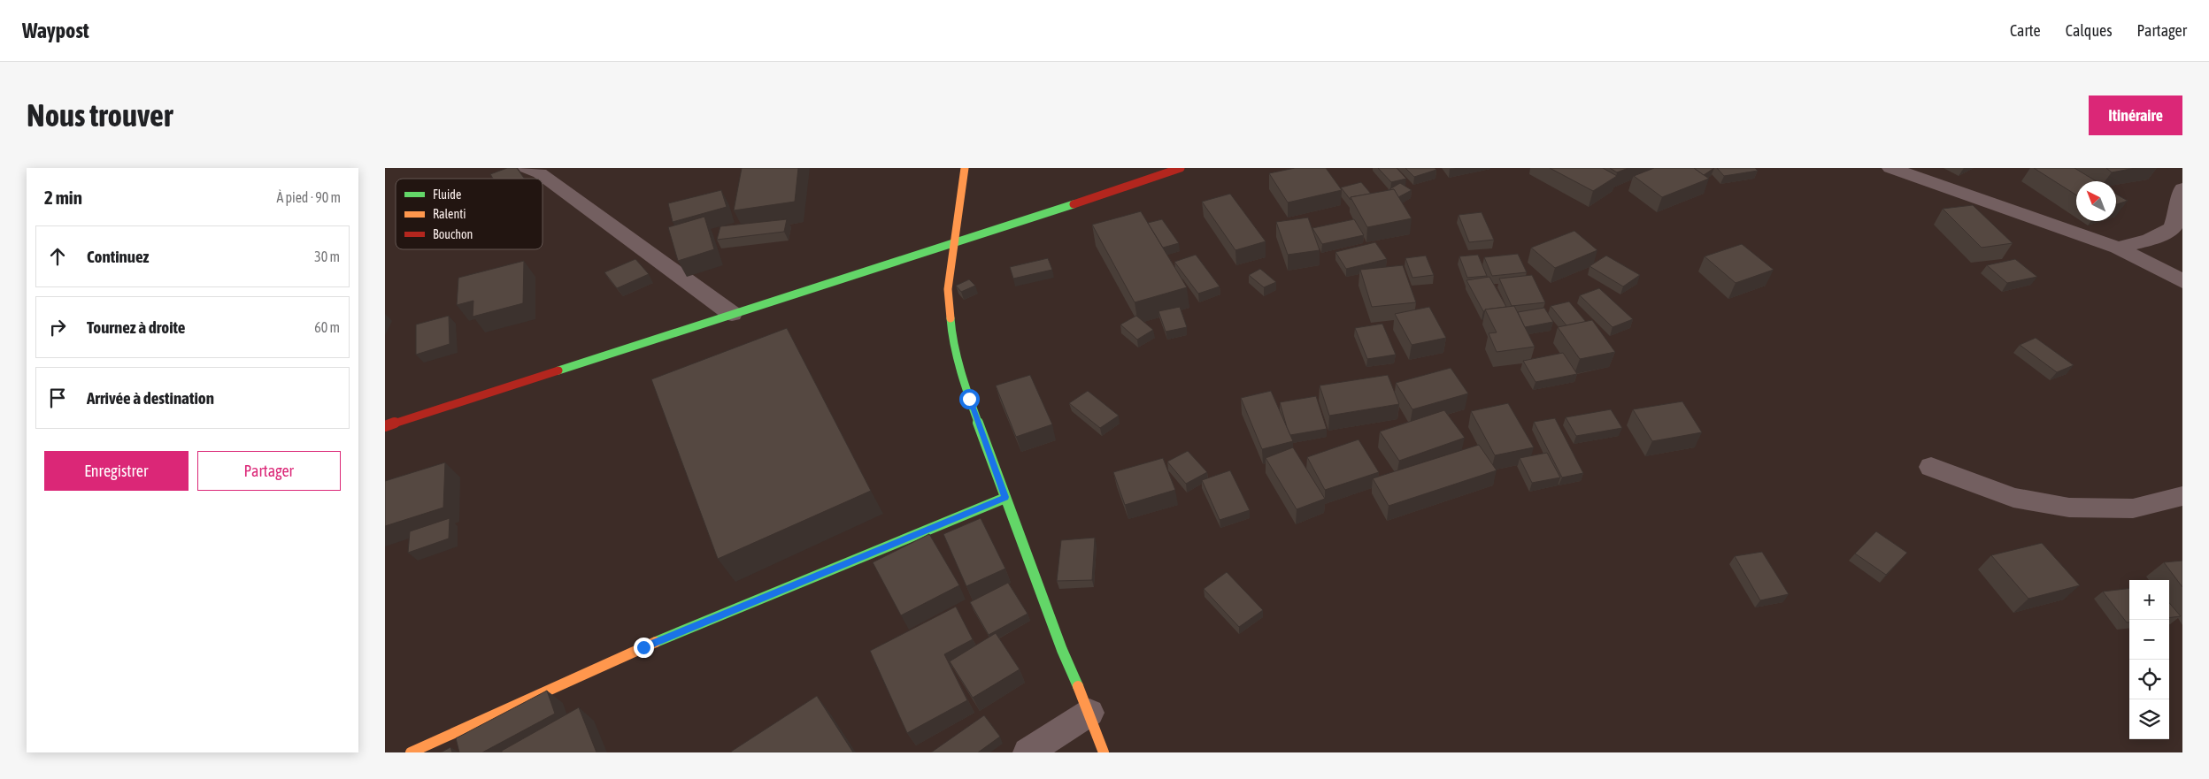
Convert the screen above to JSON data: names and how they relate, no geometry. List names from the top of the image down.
{
  "legend": ["Fluide", "Ralenti", "Bouchon"],
  "north": "top left",
  "page": {
    "header": "Waypost",
    "nav": ["Carte", "Calques", "Partager"],
    "buttons": [
      "Itinéraire",
      ["Enregistrer", "Partager"]
    ],
    "title": "Nous trouver",
    "heading": ["2 min", "À pied · 90 m"],
    "list": [
      ["Continuez", "30 m"],
      ["Tournez à droite", "60 m"],
      "Arrivée à destination"
    ],
    "map_buttons": ["+", "−"]
  }
}
